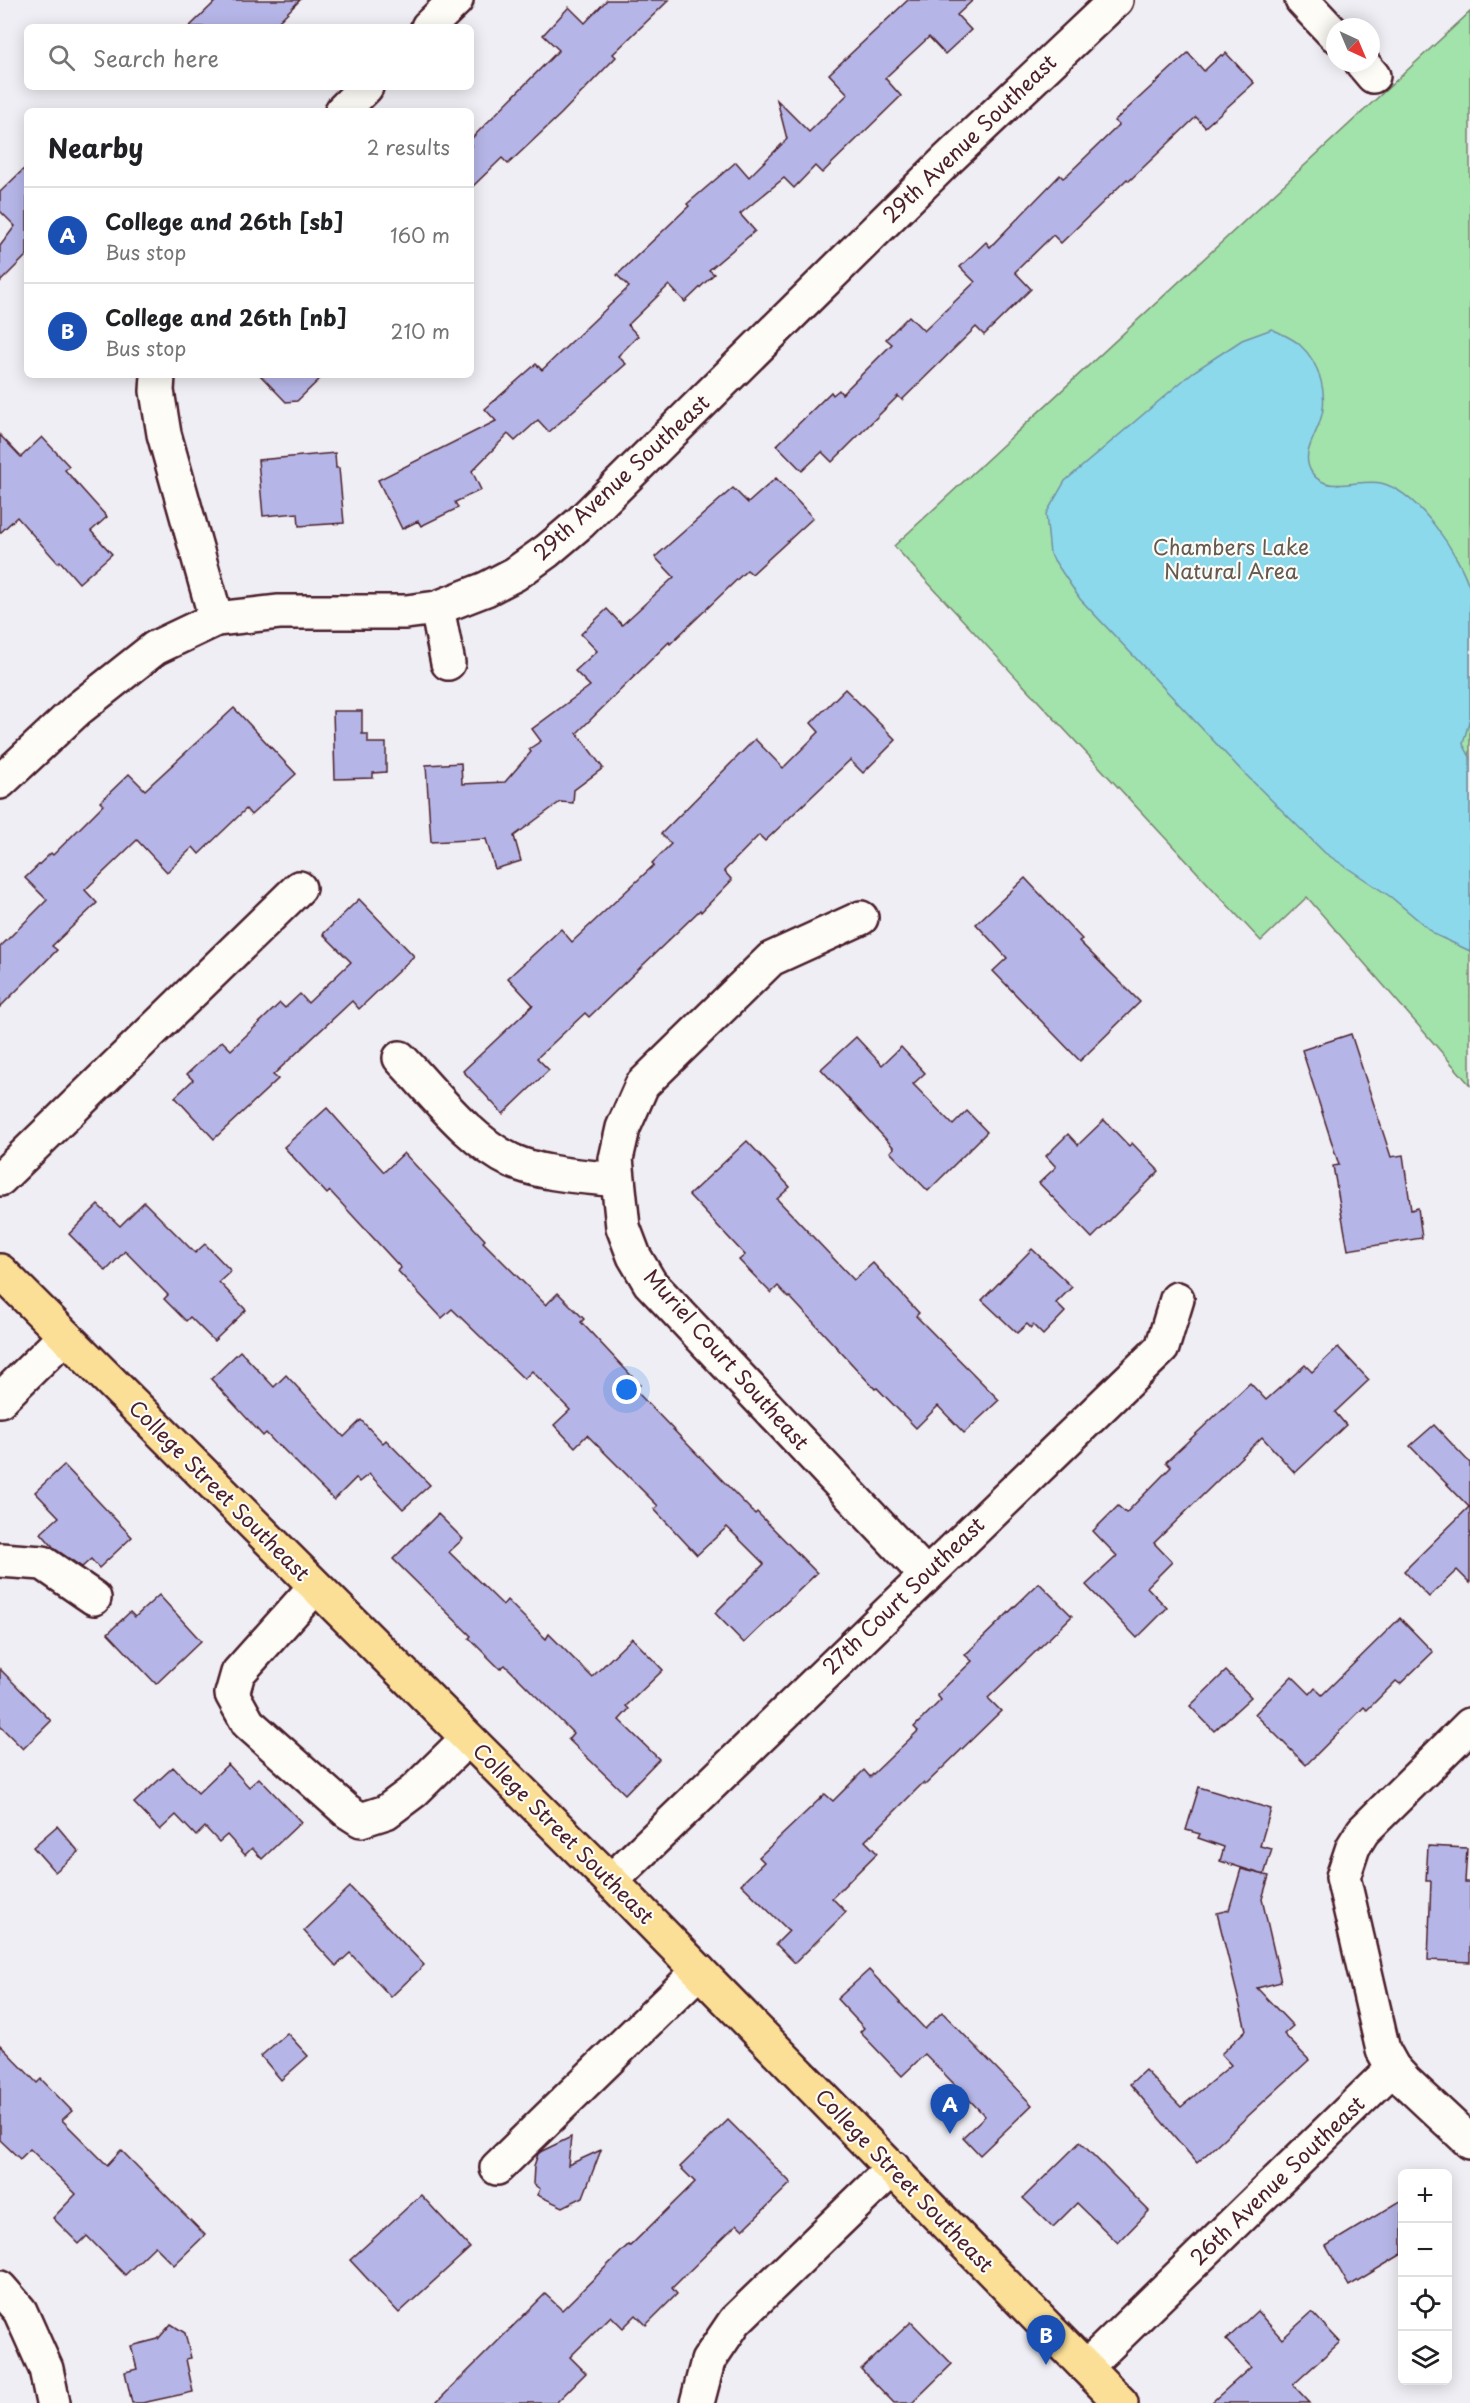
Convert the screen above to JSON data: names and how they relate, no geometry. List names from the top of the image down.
{
  "streets": {
    "main road": ["College Street Southeast"],
    "street": [
      "29th Avenue Southeast",
      "Muriel Court Southeast",
      "27th Court Southeast",
      "26th Avenue Southeast"
    ]
  },
  "crossings": [
    ["Muriel Court Southeast", "27th Court Southeast"],
    ["College Street Southeast", "27th Court Southeast"],
    ["College Street Southeast", "26th Avenue Southeast"]
  ],
  "parks": ["Chambers Lake Natural Area"],
  "north": "bottom right",
  "page": {
    "search": "Search here",
    "heading": ["Nearby", "2 results"],
    "list": [
      {
        "mark": "A",
        "name": "College and 26th [sb]",
        "note": "Bus stop",
        "value": "160 m"
      },
      {
        "mark": "B",
        "name": "College and 26th [nb]",
        "note": "Bus stop",
        "value": "210 m"
      }
    ],
    "pins": ["A", "B"],
    "map_buttons": ["+", "−"]
  }
}
